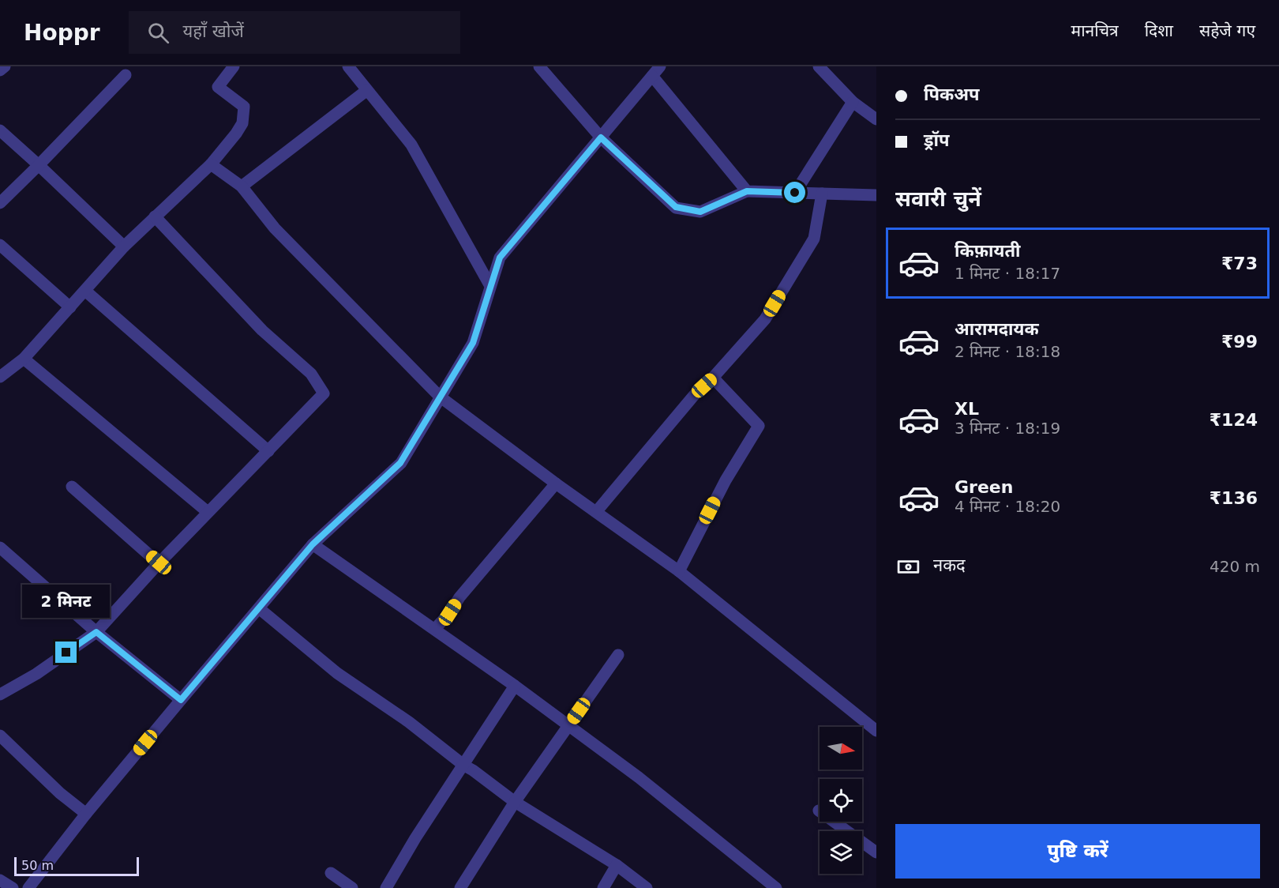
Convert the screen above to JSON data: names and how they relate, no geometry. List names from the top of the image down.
{
  "scale_bar": "50 m",
  "north": "right",
  "page": {
    "header": "Hoppr",
    "search": "यहाँ खोजें",
    "nav": ["मानचित्र", "दिशा", "सहेजे गए"],
    "banner": ["पिकअप", "ड्रॉप"],
    "heading": "सवारी चुनें",
    "list": [
      {
        "name": "किफ़ायती",
        "note": "1 मिनट · 18:17",
        "value": "₹73"
      },
      {
        "name": "आरामदायक",
        "note": "2 मिनट · 18:18",
        "value": "₹99"
      },
      {
        "name": "XL",
        "note": "3 मिनट · 18:19",
        "value": "₹124"
      },
      {
        "name": "Green",
        "note": "4 मिनट · 18:20",
        "value": "₹136"
      }
    ],
    "pay": ["नकद", "420 m"],
    "bubble": "2 मिनट",
    "buttons": "पुष्टि करें",
    "scale": "50 m"
  }
}
